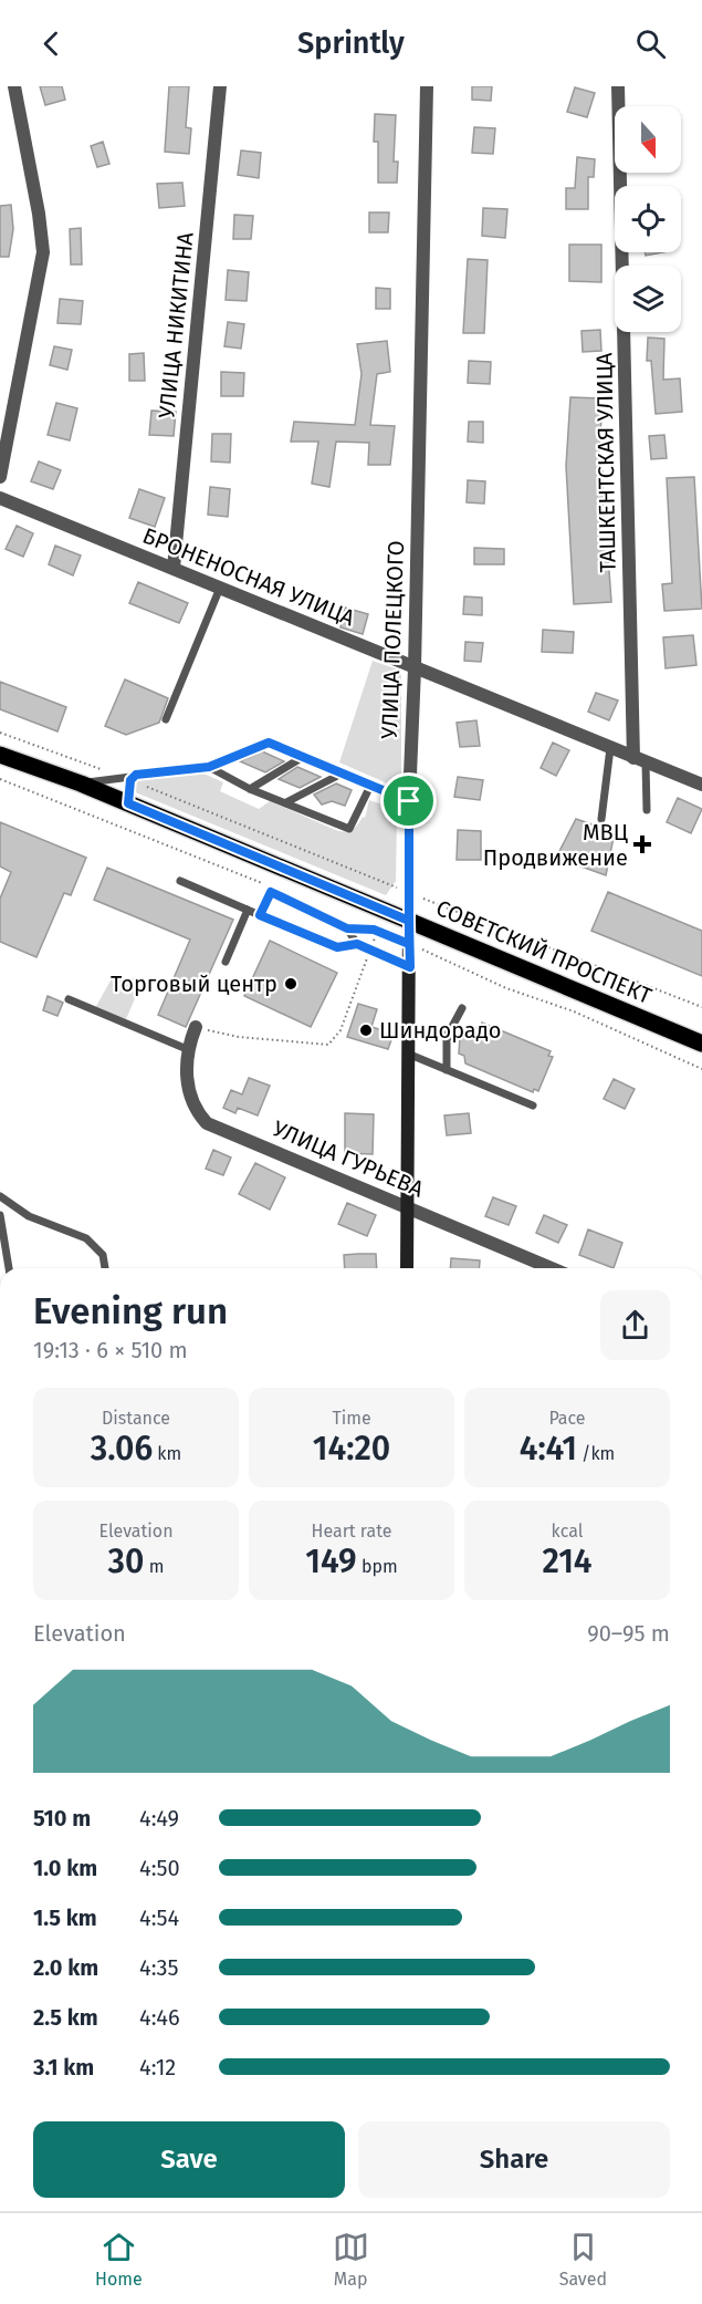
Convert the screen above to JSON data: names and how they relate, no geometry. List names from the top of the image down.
{
  "streets": {
    "main road": ["СОВЕТСКИЙ ПРОСПЕКТ"],
    "street": [
      "УЛИЦА НИКИТИНА",
      "ТАШКЕНТСКАЯ УЛИЦА",
      "БРОНЕНОСНАЯ УЛИЦА",
      "УЛИЦА ПОЛЕЦКОГО",
      "УЛИЦА ГУРЬЕВА"
    ]
  },
  "crossings": [
    ["УЛИЦА НИКИТИНА", "БРОНЕНОСНАЯ УЛИЦА"],
    ["ТАШКЕНТСКАЯ УЛИЦА", "БРОНЕНОСНАЯ УЛИЦА"],
    ["БРОНЕНОСНАЯ УЛИЦА", "УЛИЦА ПОЛЕЦКОГО"],
    ["УЛИЦА ПОЛЕЦКОГО", "СОВЕТСКИЙ ПРОСПЕКТ"],
    ["УЛИЦА ПОЛЕЦКОГО", "УЛИЦА ГУРЬЕВА"]
  ],
  "places": {
    "health": ["МВЦ Продвижение"],
    "other": ["Торговый центр", "Шиндорадо"]
  },
  "north": "bottom",
  "page": {
    "header": "Sprintly",
    "heading": ["Evening run", "19:13 · 6 × 510 m"],
    "stats": [
      ["Distance", "3.06 km"],
      ["Time", "14:20"],
      ["Pace", "4:41 /km"],
      ["Elevation", "30 m"],
      ["Heart rate", "149 bpm"],
      ["kcal", "214"]
    ],
    "chart": ["Elevation", "90–95 m"],
    "list": [
      {
        "name": "510 m",
        "note": "4:49"
      },
      {
        "name": "1.0 km",
        "note": "4:50"
      },
      {
        "name": "1.5 km",
        "note": "4:54"
      },
      {
        "name": "2.0 km",
        "note": "4:35"
      },
      {
        "name": "2.5 km",
        "note": "4:46"
      },
      {
        "name": "3.1 km",
        "note": "4:12"
      }
    ],
    "buttons": ["Save", "Share"],
    "tabs": ["Home", "Map", "Saved"]
  }
}
